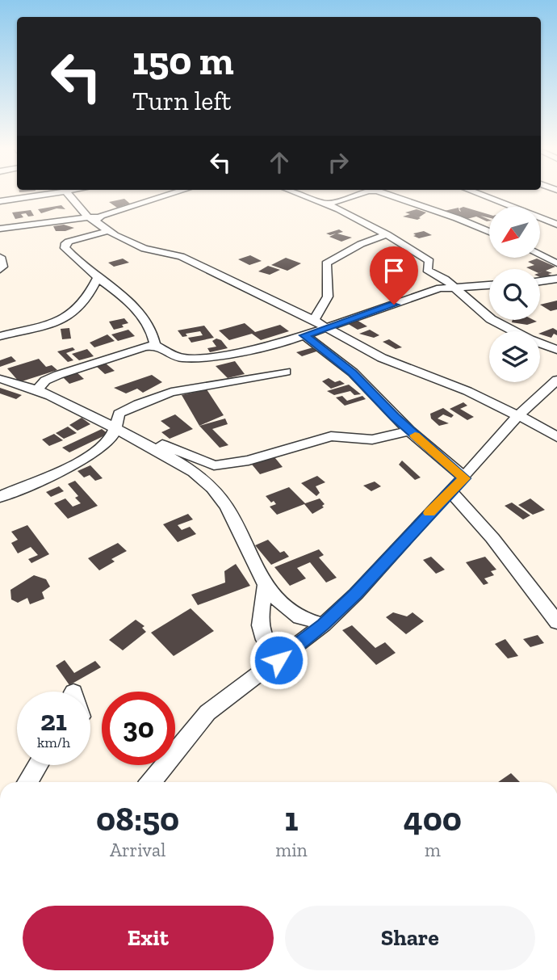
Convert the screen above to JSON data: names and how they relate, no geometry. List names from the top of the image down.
{
  "north": "bottom left",
  "page": {
    "turn": ["150 m", "Turn left"],
    "speed": "21 km/h",
    "limit": "30",
    "eta": [
      "08:50",
      "Arrival",
      "1",
      "min",
      "400",
      "m"
    ],
    "buttons": ["Exit", "Share"]
  }
}
